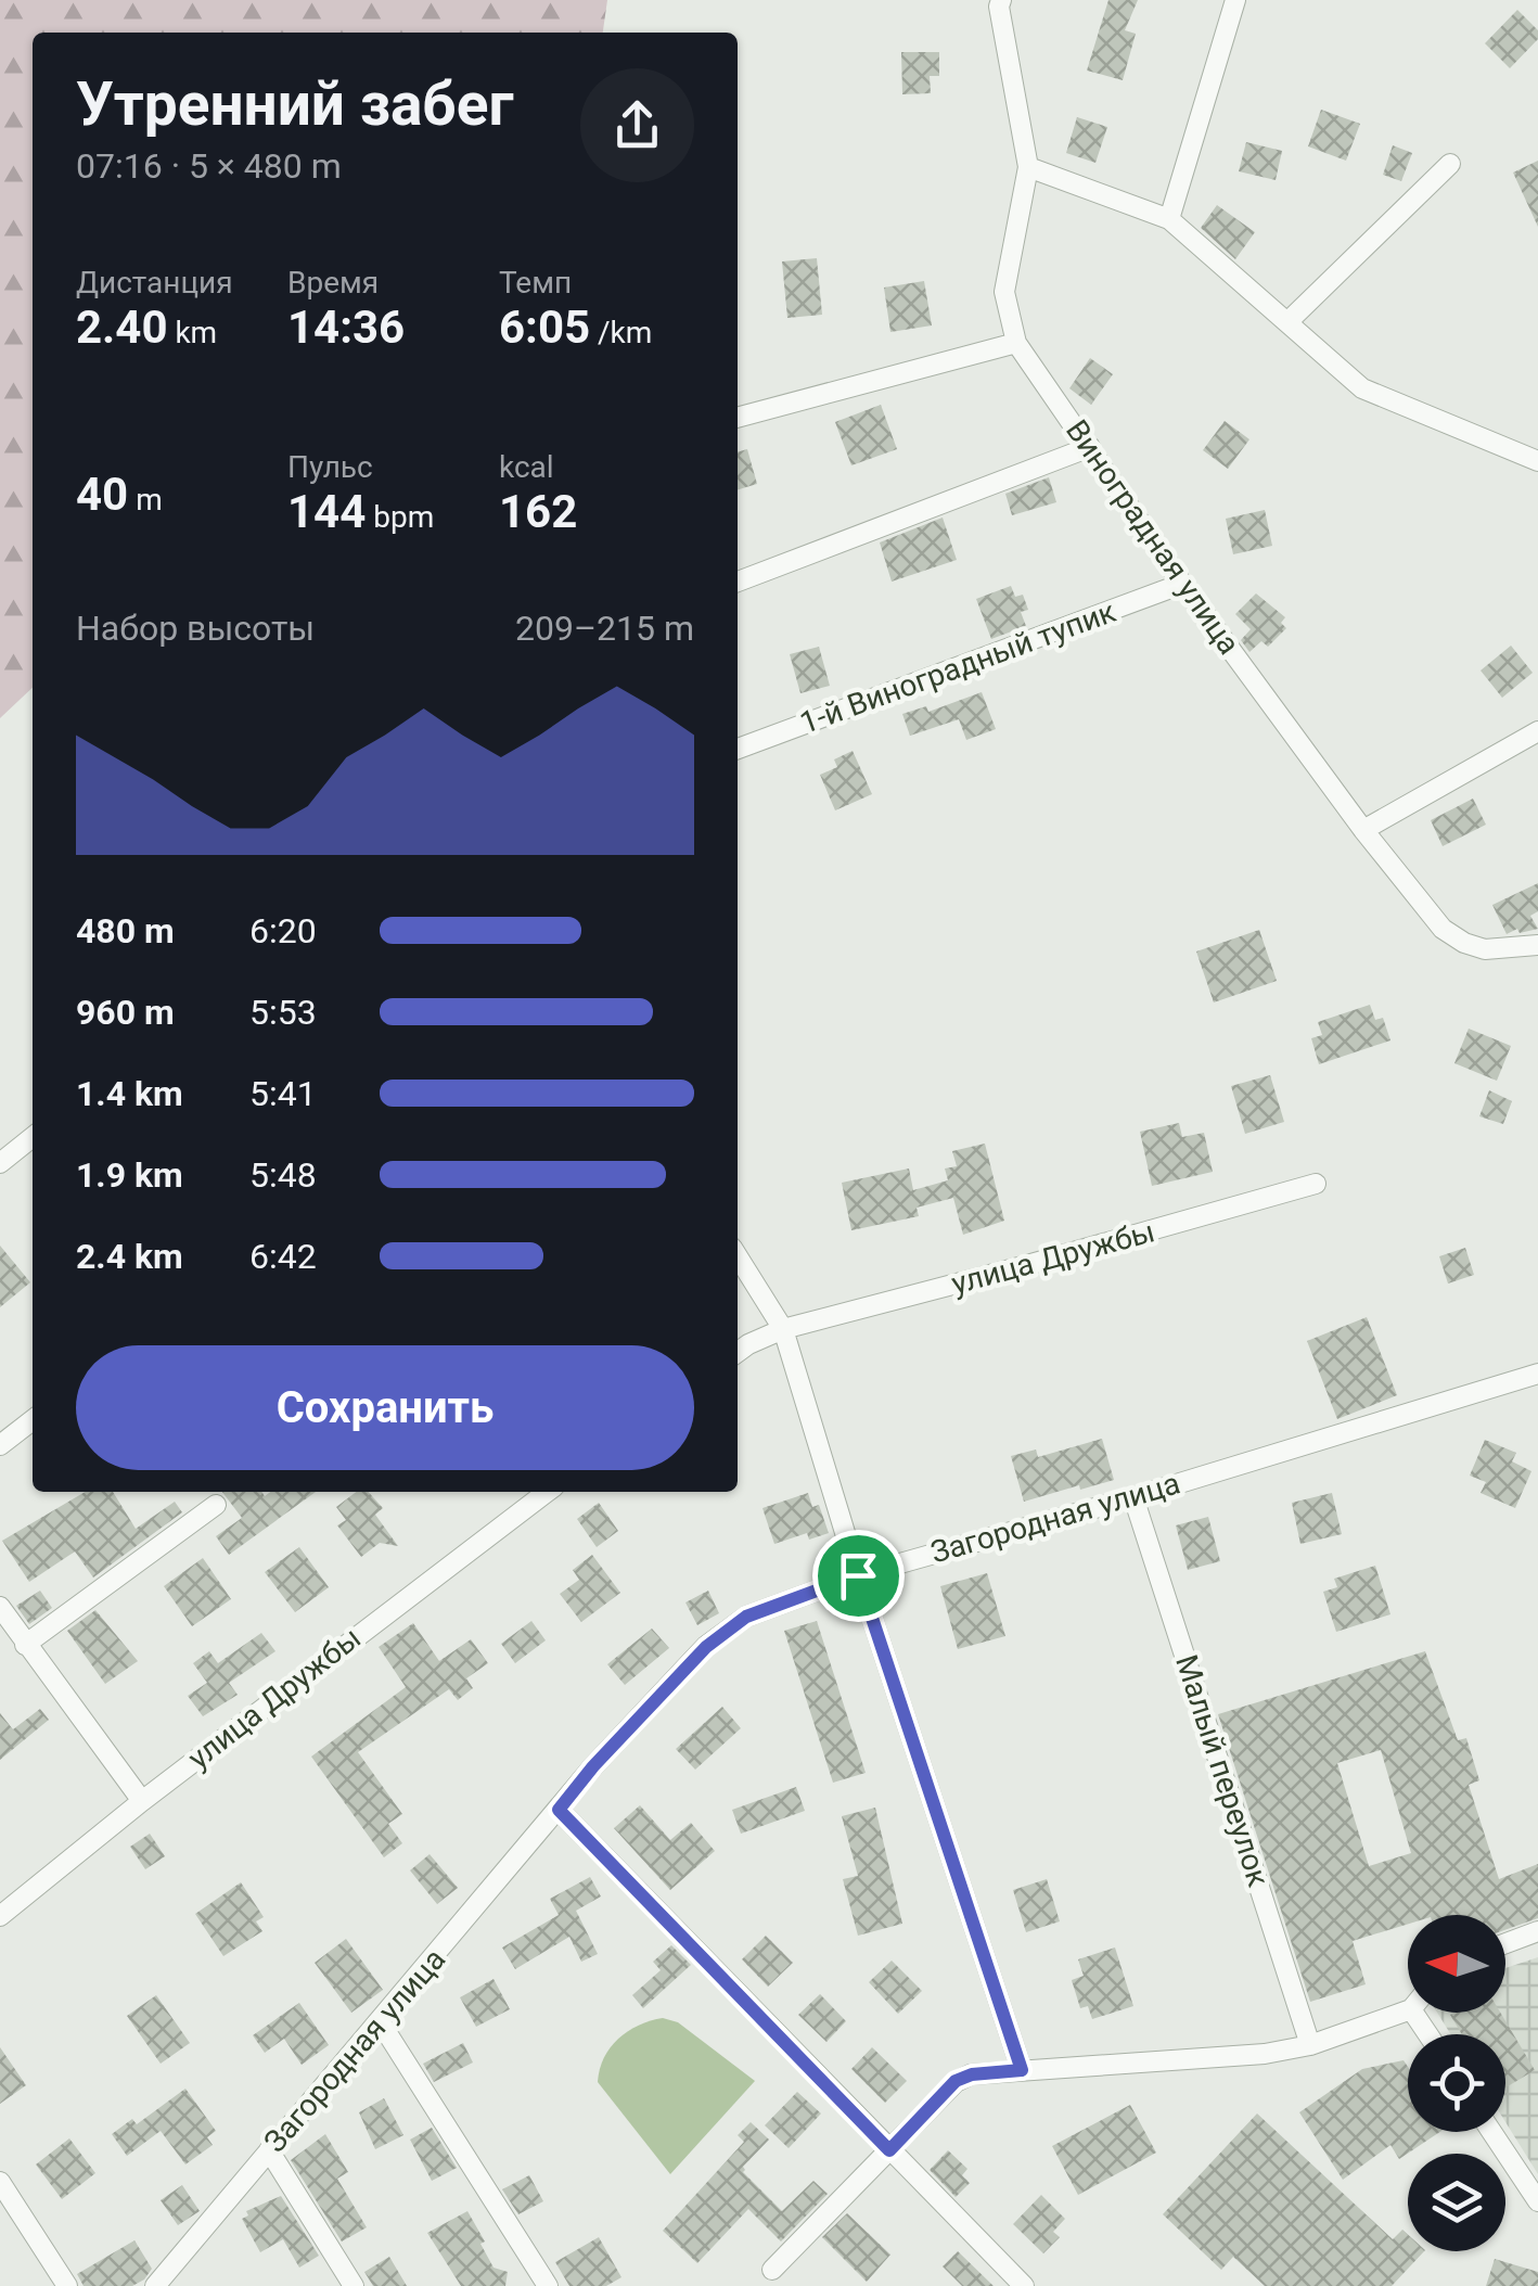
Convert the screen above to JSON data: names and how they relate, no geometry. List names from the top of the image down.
{
  "streets": {
    "street": [
      "Виноградная улица",
      "1-й Виноградный тупик",
      "улица Дружбы",
      "Загородная улица",
      "Малый переулок"
    ]
  },
  "crossings": [
    ["Виноградная улица", "1-й Виноградный тупик"],
    ["Загородная улица", "Малый переулок"]
  ],
  "north": "left",
  "page": {
    "heading": ["Утренний забег", "07:16 · 5 × 480 m"],
    "stats": [
      ["Дистанция", "2.40 km"],
      ["Время", "14:36"],
      ["Темп", "6:05 /km"],
      ["40 m"],
      ["Пульс", "144 bpm"],
      ["kcal", "162"]
    ],
    "chart": ["Набор высоты", "209–215 m"],
    "list": [
      {
        "name": "480 m",
        "note": "6:20"
      },
      {
        "name": "960 m",
        "note": "5:53"
      },
      {
        "name": "1.4 km",
        "note": "5:41"
      },
      {
        "name": "1.9 km",
        "note": "5:48"
      },
      {
        "name": "2.4 km",
        "note": "6:42"
      }
    ],
    "buttons": "Сохранить"
  }
}
